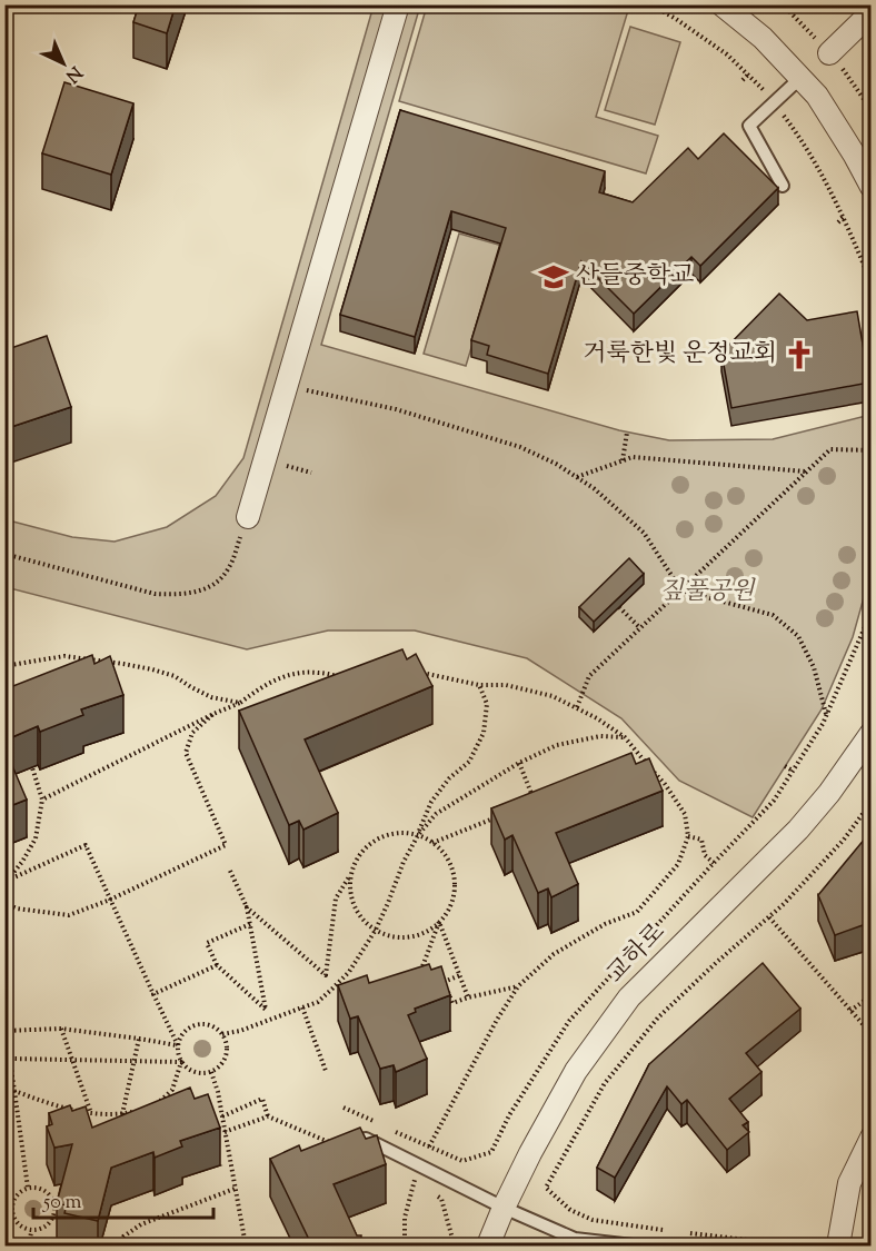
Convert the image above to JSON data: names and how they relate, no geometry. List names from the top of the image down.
{
  "streets": {
    "street": ["교하로"]
  },
  "parks": ["짚풀공원"],
  "places": {
    "school or university": ["산들중학교"],
    "church": ["거룩한빛 운정교회"]
  },
  "scale_bar": "50 m",
  "north": "bottom right"
}
